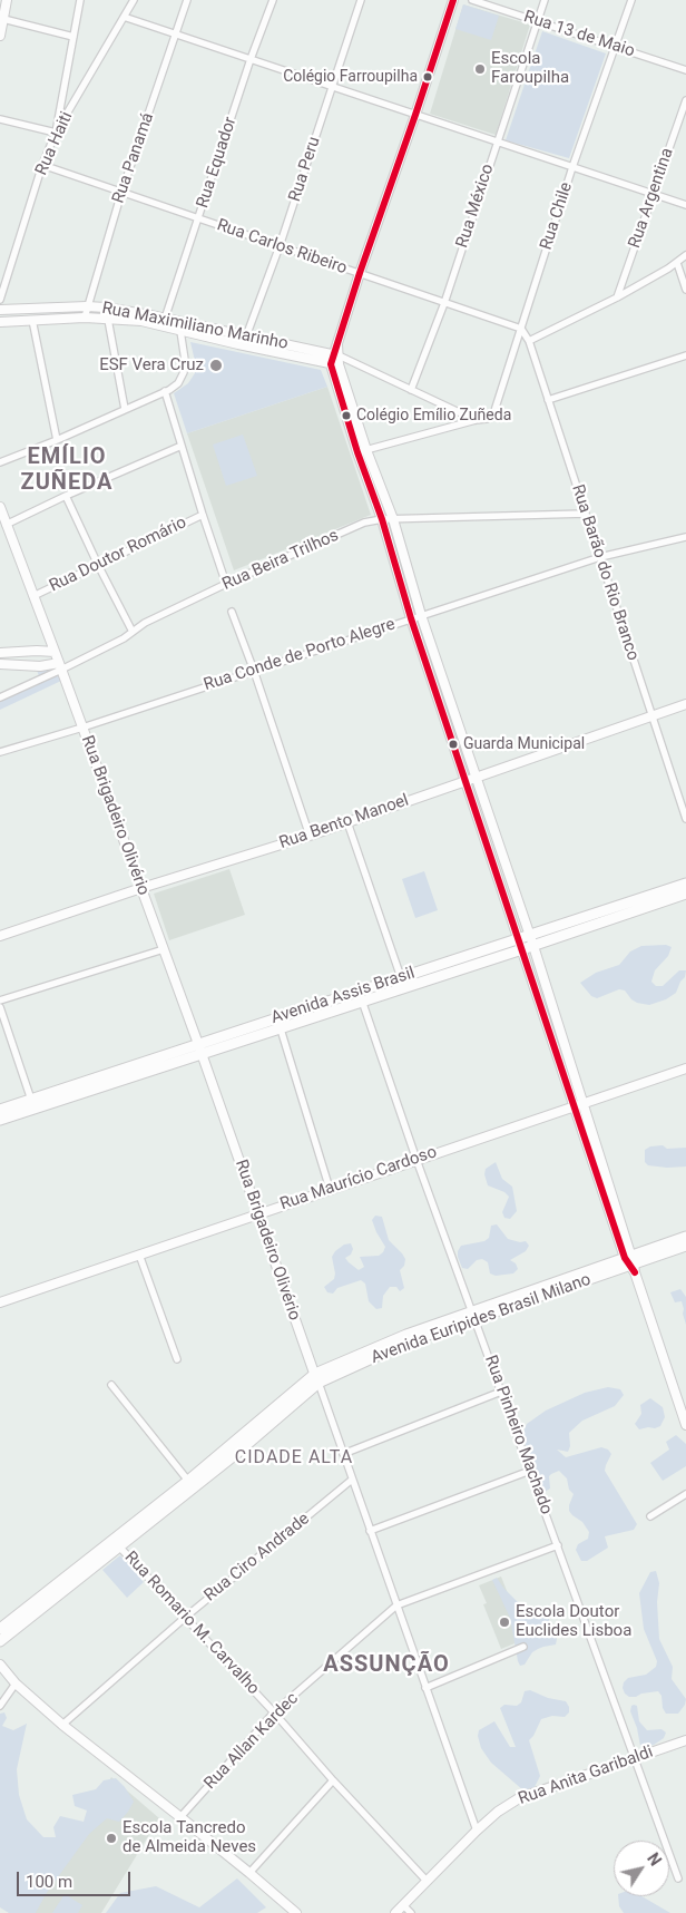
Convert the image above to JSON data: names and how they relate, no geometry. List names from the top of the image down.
{
  "streets": {
    "main road": ["Avenida Assis Brasil", "Avenida Euripides Brasil Milano"],
    "street": [
      "Rua 13 de Maio",
      "Rua Haiti",
      "Rua Panamá",
      "Rua Equador",
      "Rua Peru",
      "Rua Argentina",
      "Rua México",
      "Rua Chile",
      "Rua Carlos Ribeiro",
      "Rua Maximiliano Marinho",
      "Rua Doutor Romário",
      "Rua Beira Trilhos",
      "Rua Barão do Rio Branco",
      "Rua Conde de Porto Alegre",
      "Rua Brigadeiro Olivério",
      "Rua Bento Manoel",
      "Rua Maurício Cardoso",
      "Rua Pinheiro Machado",
      "Rua Ciro Andrade",
      "Rua Romario M. Carvalho",
      "Rua Allan Kardec",
      "Rua Anita Garibaldi"
    ]
  },
  "crossings": [
    ["Rua 13 de Maio", "Rua México"],
    ["Rua 13 de Maio", "Rua Chile"],
    ["Rua Haiti", "Rua Carlos Ribeiro"],
    ["Rua Panamá", "Rua Carlos Ribeiro"],
    ["Rua Panamá", "Rua Maximiliano Marinho"],
    ["Rua Equador", "Rua Carlos Ribeiro"],
    ["Rua Equador", "Rua Maximiliano Marinho"],
    ["Rua Peru", "Rua Carlos Ribeiro"],
    ["Rua Peru", "Rua Maximiliano Marinho"],
    ["Rua México", "Rua Carlos Ribeiro"],
    ["Rua México", "Rua Maximiliano Marinho"],
    ["Rua Chile", "Rua Carlos Ribeiro"],
    ["Rua Chile", "Rua Maximiliano Marinho"],
    ["Rua Chile", "Rua Barão do Rio Branco"],
    ["Rua Carlos Ribeiro", "Rua Barão do Rio Branco"],
    ["Rua Doutor Romário", "Rua Brigadeiro Olivério"],
    ["Rua Beira Trilhos", "Rua Barão do Rio Branco"],
    ["Rua Beira Trilhos", "Rua Brigadeiro Olivério"],
    ["Rua Barão do Rio Branco", "Rua Conde de Porto Alegre"],
    ["Rua Barão do Rio Branco", "Rua Bento Manoel"],
    ["Rua Conde de Porto Alegre", "Rua Brigadeiro Olivério"],
    ["Rua Brigadeiro Olivério", "Rua Bento Manoel"],
    ["Rua Brigadeiro Olivério", "Avenida Assis Brasil"],
    ["Rua Brigadeiro Olivério", "Rua Maurício Cardoso"],
    ["Rua Brigadeiro Olivério", "Avenida Euripides Brasil Milano"],
    ["Rua Brigadeiro Olivério", "Rua Ciro Andrade"],
    ["Rua Brigadeiro Olivério", "Rua Allan Kardec"],
    ["Rua Brigadeiro Olivério", "Rua Anita Garibaldi"],
    ["Avenida Assis Brasil", "Rua Pinheiro Machado"],
    ["Rua Maurício Cardoso", "Rua Pinheiro Machado"],
    ["Avenida Euripides Brasil Milano", "Rua Pinheiro Machado"],
    ["Avenida Euripides Brasil Milano", "Rua Romario M. Carvalho"],
    ["Rua Pinheiro Machado", "Rua Allan Kardec"],
    ["Rua Pinheiro Machado", "Rua Anita Garibaldi"],
    ["Rua Ciro Andrade", "Rua Romario M. Carvalho"],
    ["Rua Romario M. Carvalho", "Rua Allan Kardec"],
    ["Rua Romario M. Carvalho", "Rua Anita Garibaldi"]
  ],
  "districts": ["EMÍLIO ZUÑEDA", "CIDADE ALTA", "ASSUNÇÃO"],
  "places": [
    "Escola Faroupilha",
    "Colégio Farroupilha",
    "ESF Vera Cruz",
    "Colégio Emílio Zuñeda",
    "Guarda Municipal",
    "Escola Doutor Euclides Lisboa",
    "Escola Tancredo de Almeida Neves"
  ],
  "scale_bar": "100 m",
  "north": "top right"
}
